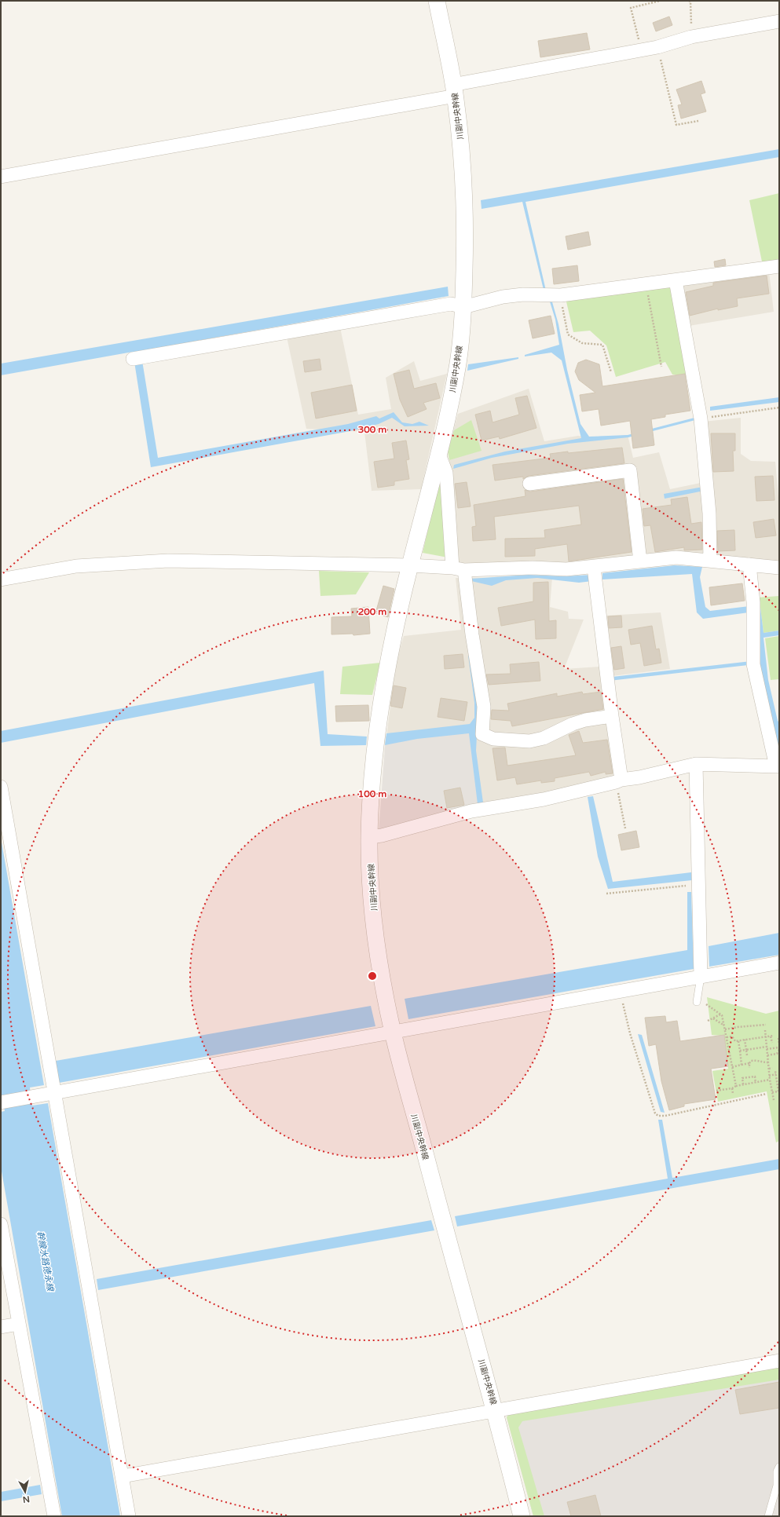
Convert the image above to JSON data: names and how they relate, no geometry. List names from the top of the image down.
{
  "streets": {
    "street": ["川副中央幹線"]
  },
  "water": ["幹線水路徳永線"],
  "north": "bottom",
  "rings": ["300 m", "200 m", "100 m"]
}
